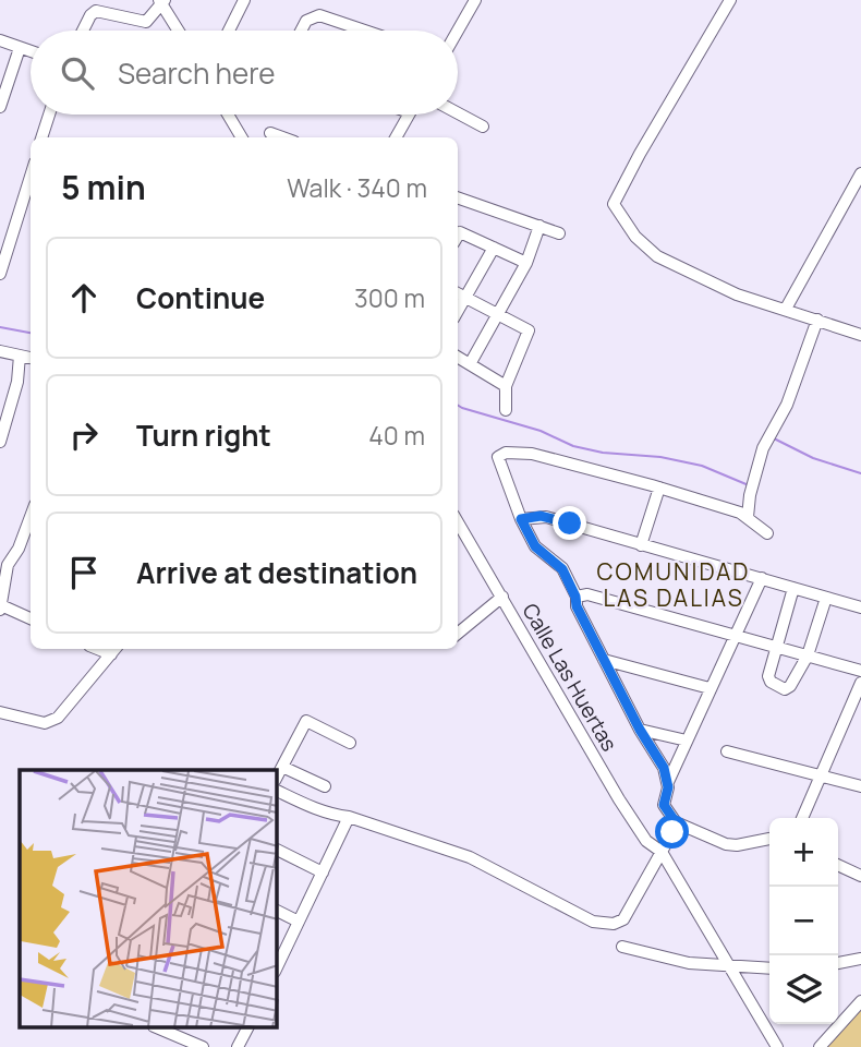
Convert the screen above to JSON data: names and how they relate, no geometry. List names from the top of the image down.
{
  "streets": {
    "street": ["Calle Las Huertas"]
  },
  "districts": ["COMUNIDAD LAS DALIAS"],
  "page": {
    "search": "Search here",
    "heading": ["5 min", "Walk · 340 m"],
    "list": [
      ["Continue", "300 m"],
      ["Turn right", "40 m"],
      "Arrive at destination"
    ],
    "map_buttons": ["+", "−"]
  }
}
